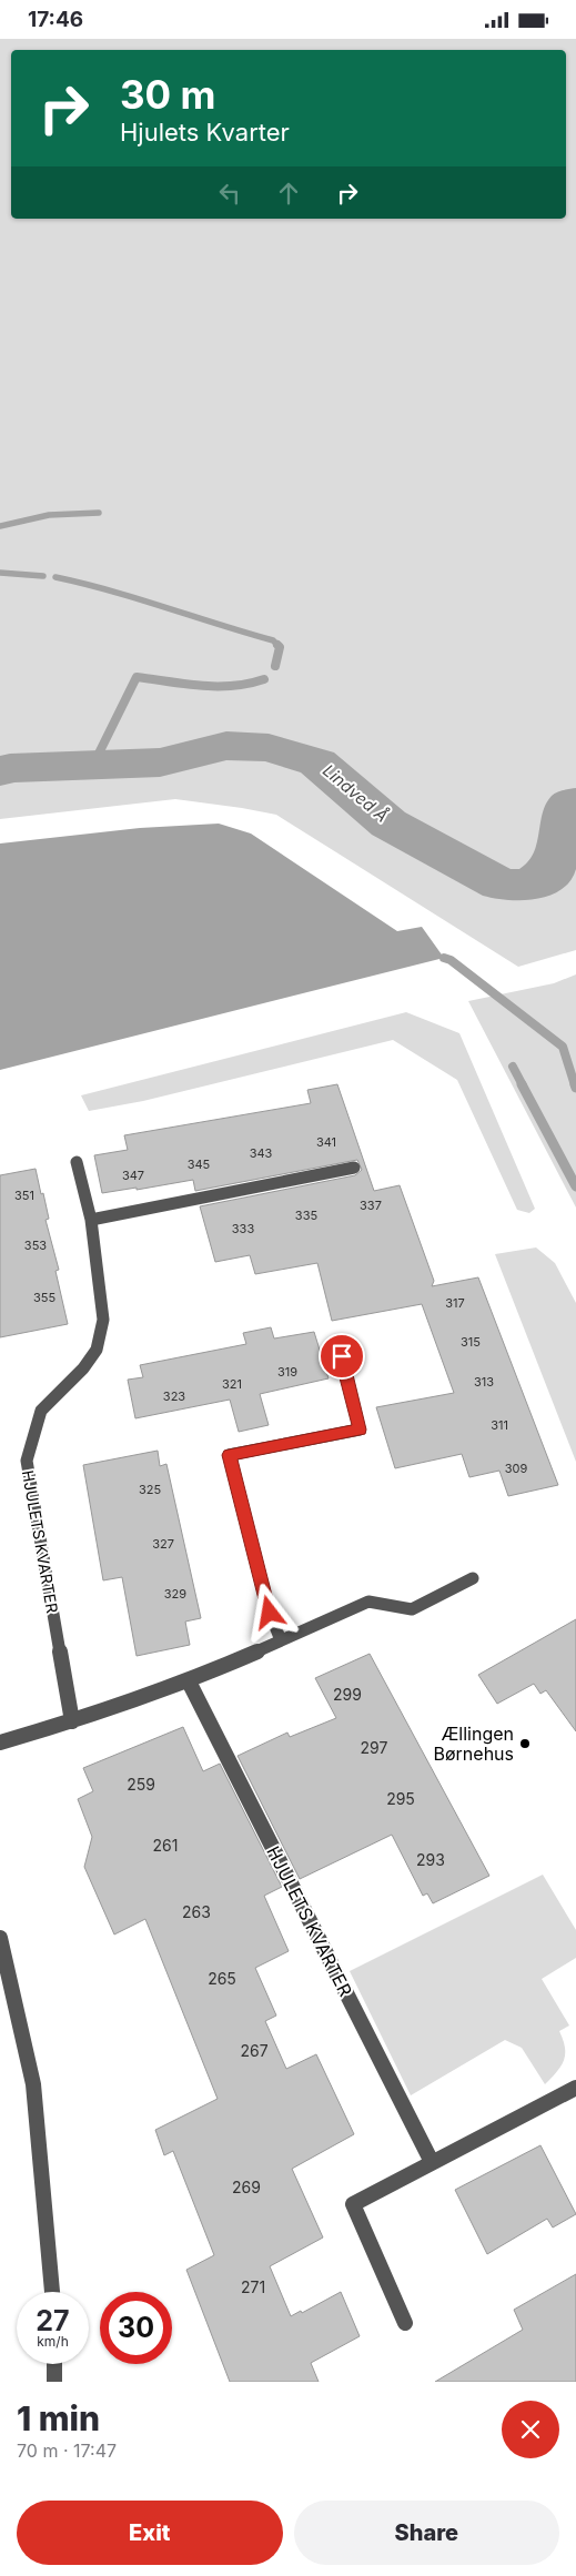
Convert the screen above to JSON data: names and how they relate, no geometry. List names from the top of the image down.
{
  "streets": {
    "street": ["HJULETS KVARTER"]
  },
  "water": ["Lindved Å"],
  "places": ["Ællingen Børnehus"],
  "house_numbers": [
    "341",
    "343",
    "345",
    "347",
    "351",
    "337",
    "335",
    "333",
    "353",
    "355",
    "317",
    "315",
    "319",
    "313",
    "321",
    "323",
    "311",
    "309",
    "325",
    "327",
    "329",
    "299",
    "297",
    "259",
    "295",
    "261",
    "293",
    "263",
    "265",
    "267",
    "269",
    "271"
  ],
  "page": {
    "status": "17:46",
    "turn": ["30 m", "Hjulets Kvarter"],
    "speed": "27 km/h",
    "limit": "30",
    "heading": ["1 min", "70 m · 17:47"],
    "buttons": ["Exit", "Share"]
  }
}
